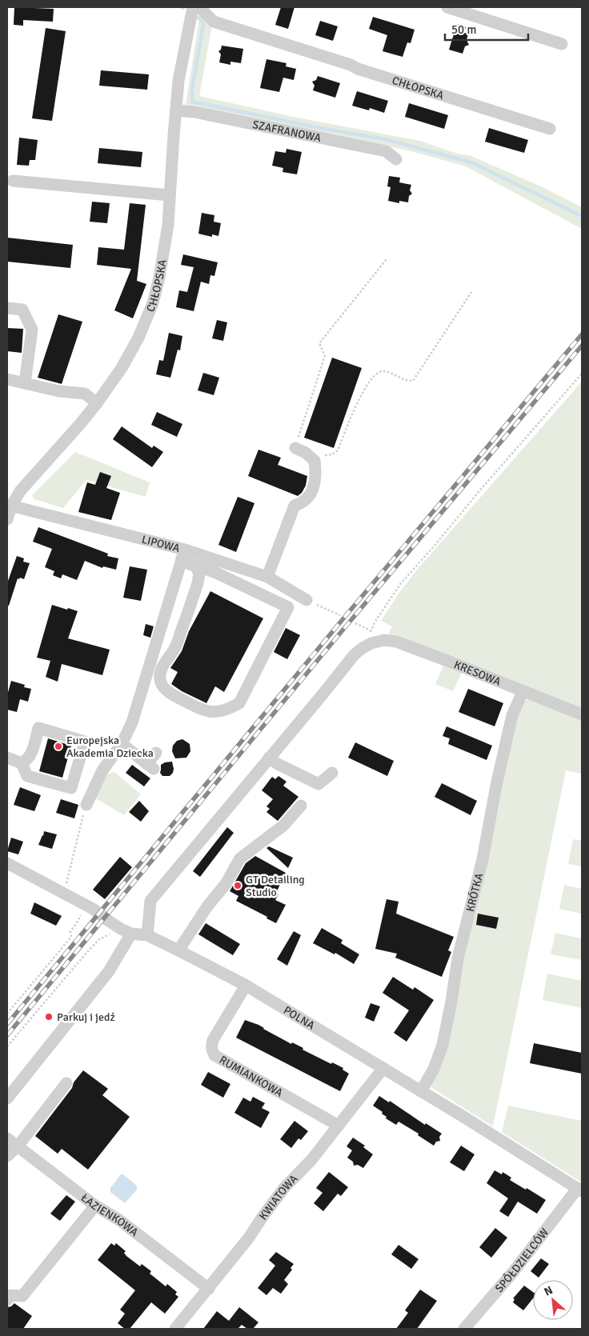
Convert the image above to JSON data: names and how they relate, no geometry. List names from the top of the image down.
{
  "streets": {
    "street": [
      "CHŁOPSKA",
      "SZAFRANOWA",
      "LIPOWA",
      "KRESOWA",
      "KRÓTKA",
      "POLNA",
      "RUMIANKOWA",
      "KWIATOWA",
      "ŁAZIENKOWA",
      "SPÓŁDZIELCÓW"
    ]
  },
  "crossings": [
    ["CHŁOPSKA", "SZAFRANOWA"],
    ["CHŁOPSKA", "LIPOWA"],
    ["KRESOWA", "KRÓTKA"],
    ["KRÓTKA", "POLNA"],
    ["POLNA", "RUMIANKOWA"],
    ["POLNA", "KWIATOWA"],
    ["POLNA", "SPÓŁDZIELCÓW"],
    ["RUMIANKOWA", "KWIATOWA"],
    ["KWIATOWA", "ŁAZIENKOWA"]
  ],
  "places": ["Europejska Akademia Dziecka", "GT Detailing Studio", "Parkuj i jedź"],
  "scale_bar": "50 m",
  "north": "top left"
}
